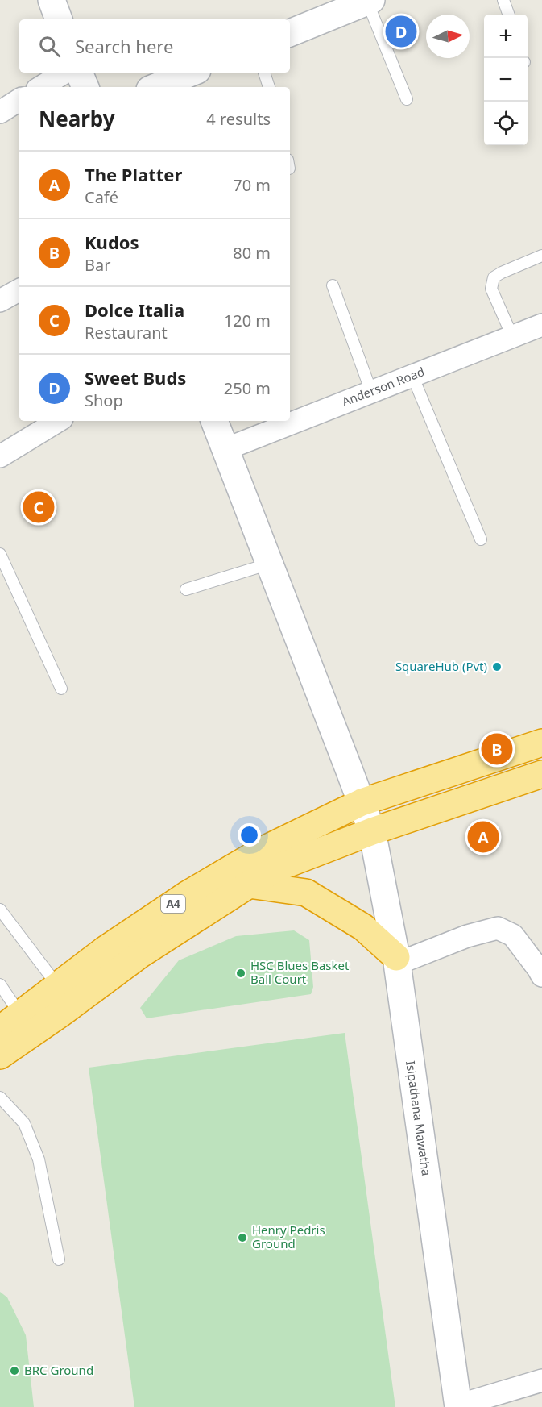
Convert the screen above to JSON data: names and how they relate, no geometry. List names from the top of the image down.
{
  "streets": {
    "highway": ["A4"],
    "main road": ["Isipathana Mawatha"],
    "street": ["Anderson Road"]
  },
  "crossings": [
    ["Anderson Road", "Isipathana Mawatha"],
    ["A4", "Isipathana Mawatha"]
  ],
  "places": [
    "SquareHub (Pvt)",
    "HSC Blues Basket Ball Court",
    "Henry Pedris Ground",
    "BRC Ground"
  ],
  "north": "right",
  "page": {
    "pins": [
      "D",
      "C",
      "B",
      "A"
    ],
    "map_buttons": ["+", "−"],
    "search": "Search here",
    "heading": ["Nearby", "4 results"],
    "list": [
      {
        "mark": "A",
        "name": "The Platter",
        "note": "Café",
        "value": "70 m"
      },
      {
        "mark": "B",
        "name": "Kudos",
        "note": "Bar",
        "value": "80 m"
      },
      {
        "mark": "C",
        "name": "Dolce Italia",
        "note": "Restaurant",
        "value": "120 m"
      },
      {
        "mark": "D",
        "name": "Sweet Buds",
        "note": "Shop",
        "value": "250 m"
      }
    ]
  }
}
